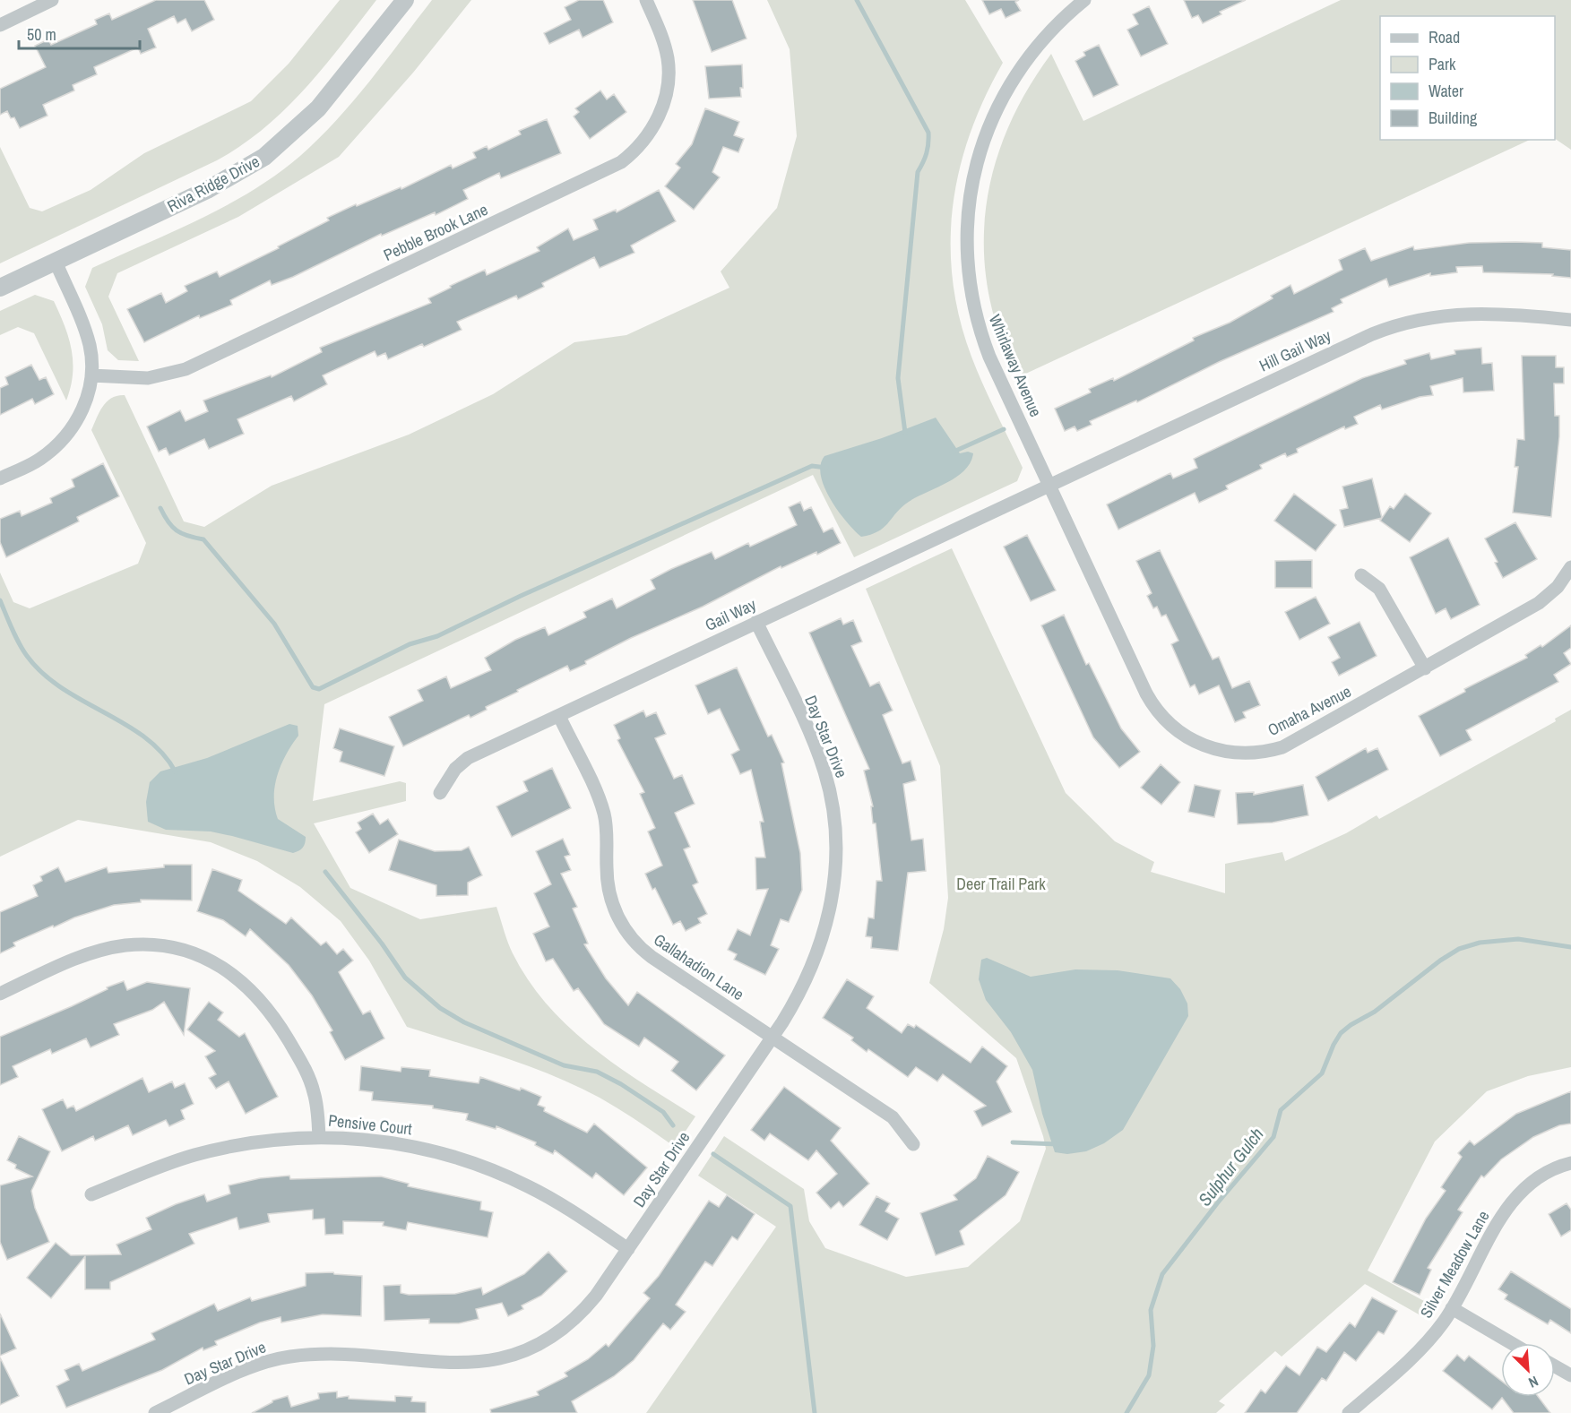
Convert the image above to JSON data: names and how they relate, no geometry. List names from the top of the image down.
{
  "streets": {
    "street": [
      "Riva Ridge Drive",
      "Pebble Brook Lane",
      "Hill Gail Way",
      "Whirlaway Avenue",
      "Gail Way",
      "Omaha Avenue",
      "Day Star Drive",
      "Gallahadion Lane",
      "Pensive Court",
      "Silver Meadow Lane"
    ]
  },
  "crossings": [
    ["Hill Gail Way", "Whirlaway Avenue"],
    ["Hill Gail Way", "Gail Way"],
    ["Hill Gail Way", "Omaha Avenue"],
    ["Whirlaway Avenue", "Gail Way"],
    ["Whirlaway Avenue", "Omaha Avenue"],
    ["Gail Way", "Omaha Avenue"],
    ["Gail Way", "Day Star Drive"],
    ["Gail Way", "Gallahadion Lane"],
    ["Day Star Drive", "Gallahadion Lane"],
    ["Day Star Drive", "Pensive Court"]
  ],
  "water": ["Sulphur Gulch"],
  "parks": ["Deer Trail Park"],
  "legend": [
    "Road",
    "Park",
    "Water",
    "Building"
  ],
  "scale_bar": "50 m",
  "north": "bottom right"
}
